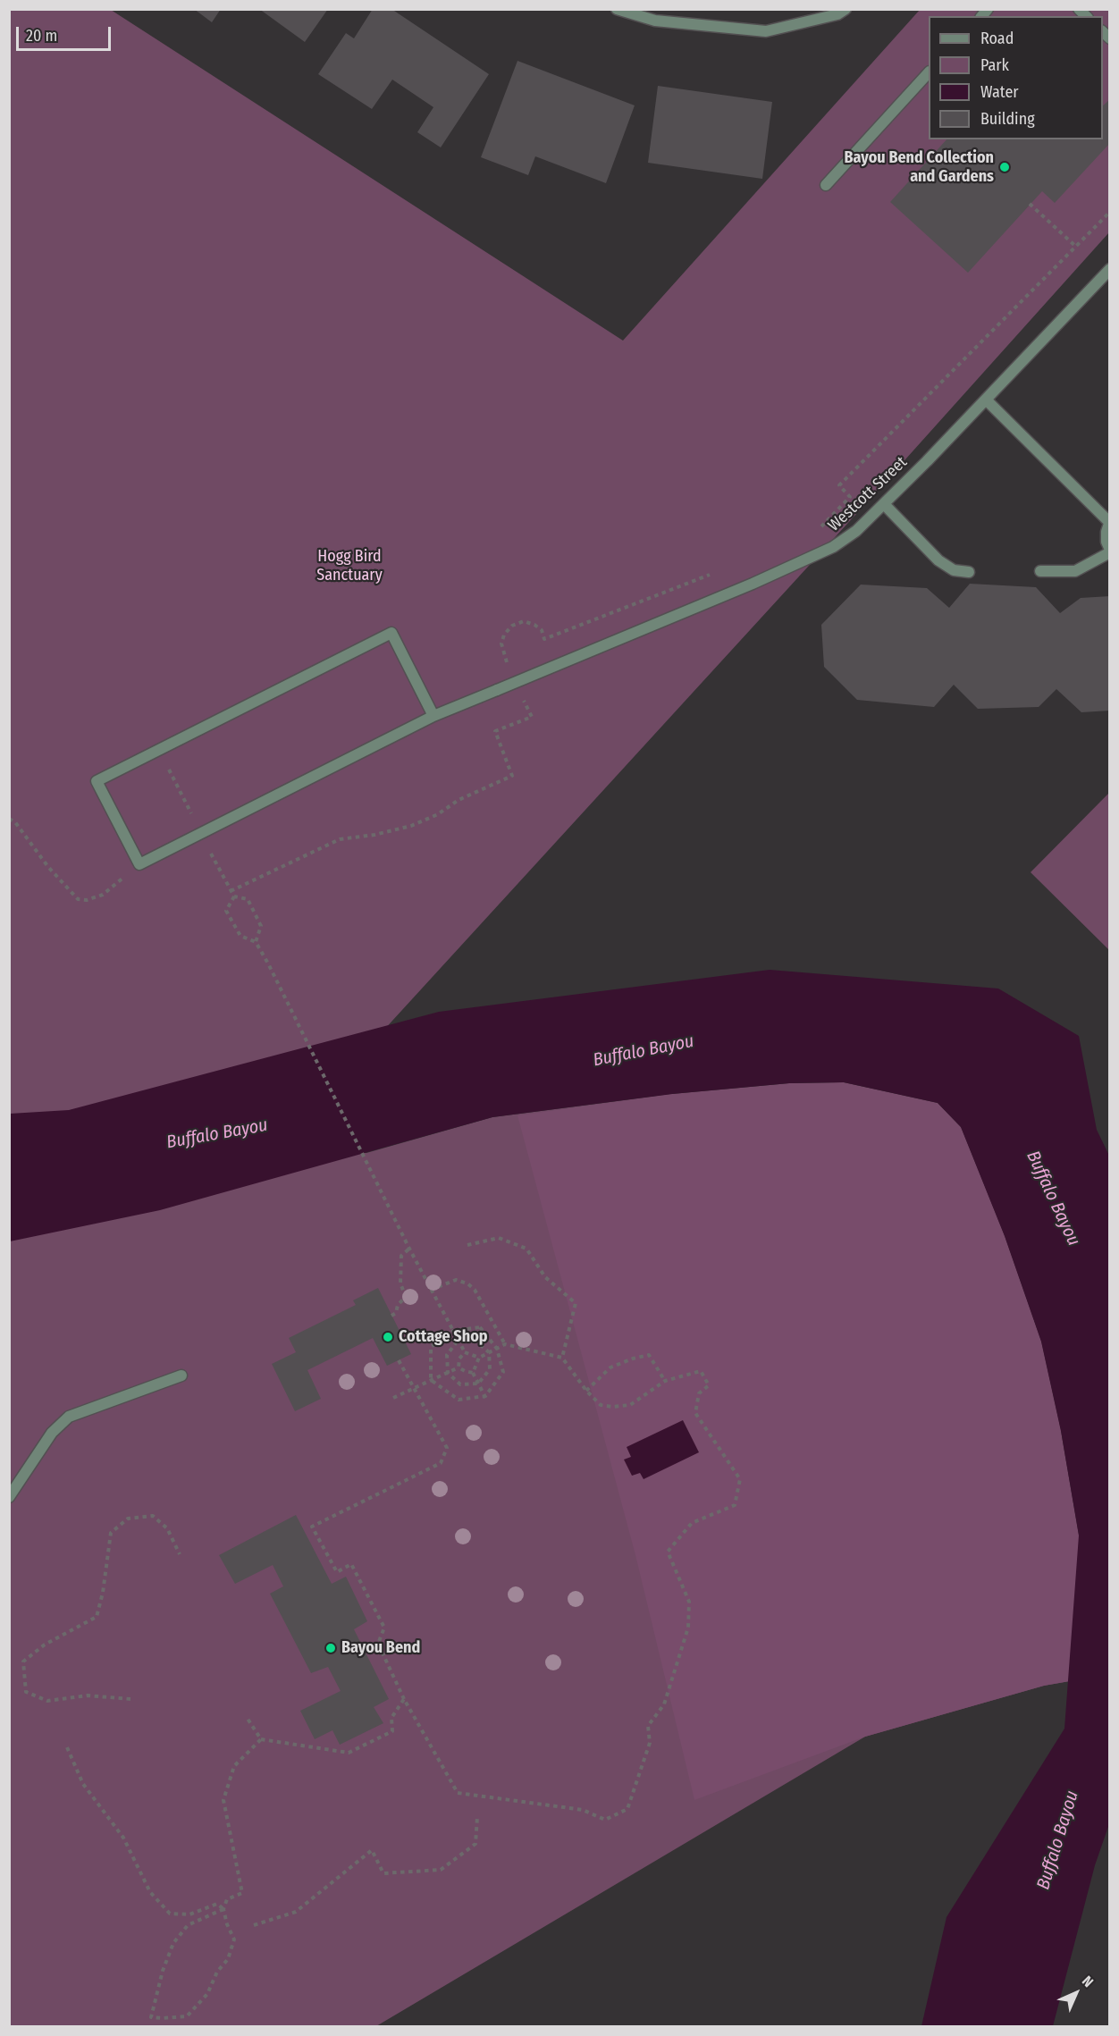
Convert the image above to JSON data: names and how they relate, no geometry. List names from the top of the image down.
{
  "streets": {
    "street": ["Westcott Street"]
  },
  "water": ["Buffalo Bayou"],
  "parks": ["Hogg Bird Sanctuary"],
  "places": ["Bayou Bend Collection and Gardens", "Cottage Shop", "Bayou Bend"],
  "legend": [
    "Road",
    "Park",
    "Water",
    "Building"
  ],
  "scale_bar": "20 m",
  "north": "top right"
}
